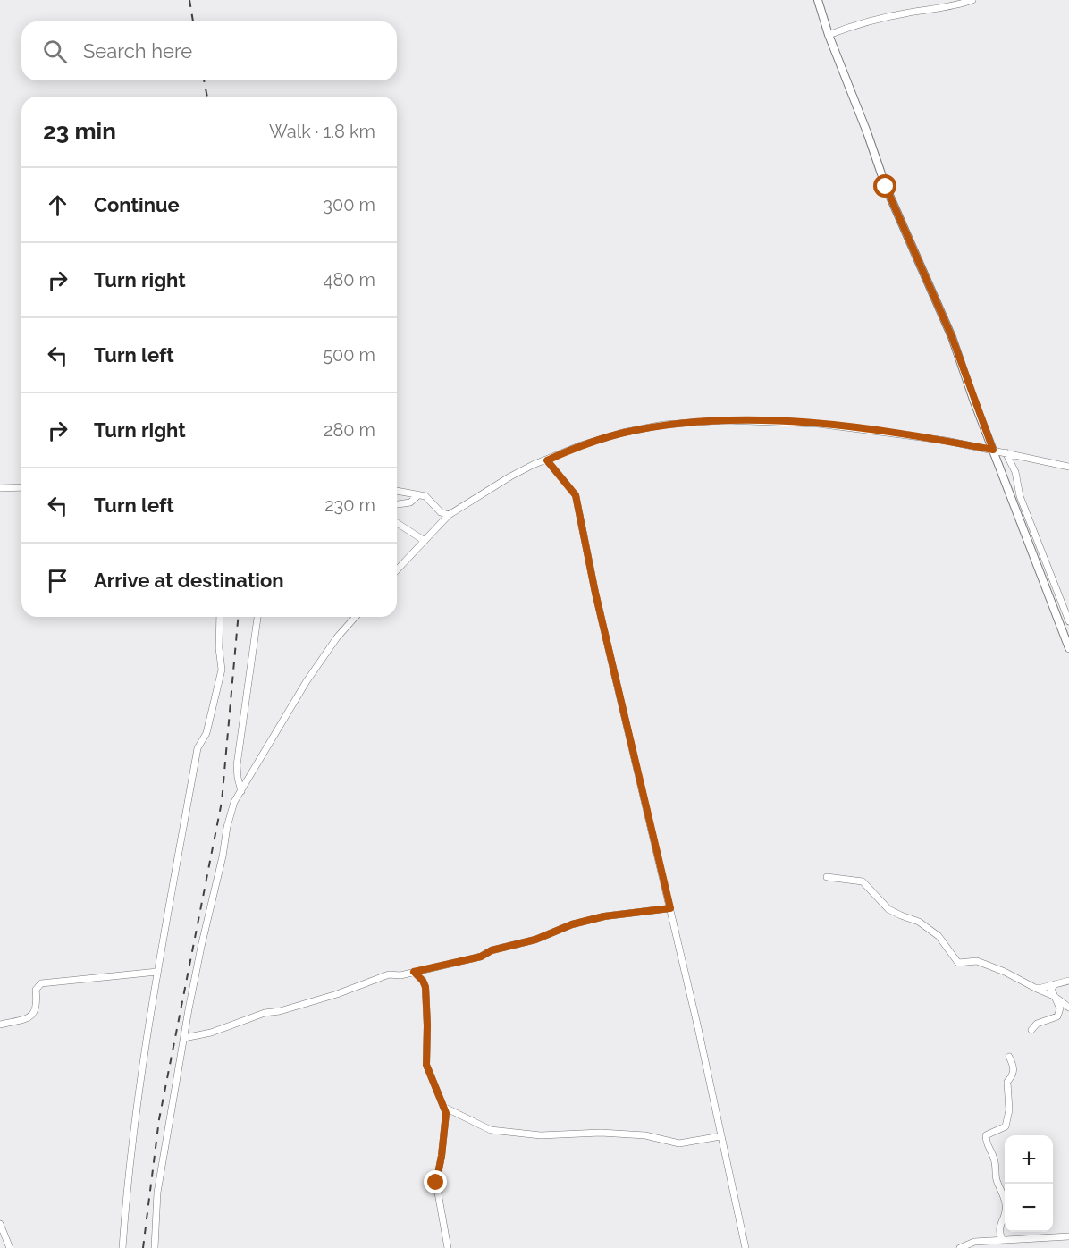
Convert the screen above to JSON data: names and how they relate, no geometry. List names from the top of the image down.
{
  "page": {
    "search": "Search here",
    "heading": ["23 min", "Walk · 1.8 km"],
    "list": [
      ["Continue", "300 m"],
      ["Turn right", "480 m"],
      ["Turn left", "500 m"],
      ["Turn right", "280 m"],
      ["Turn left", "230 m"],
      "Arrive at destination"
    ],
    "map_buttons": ["+", "−"]
  }
}
